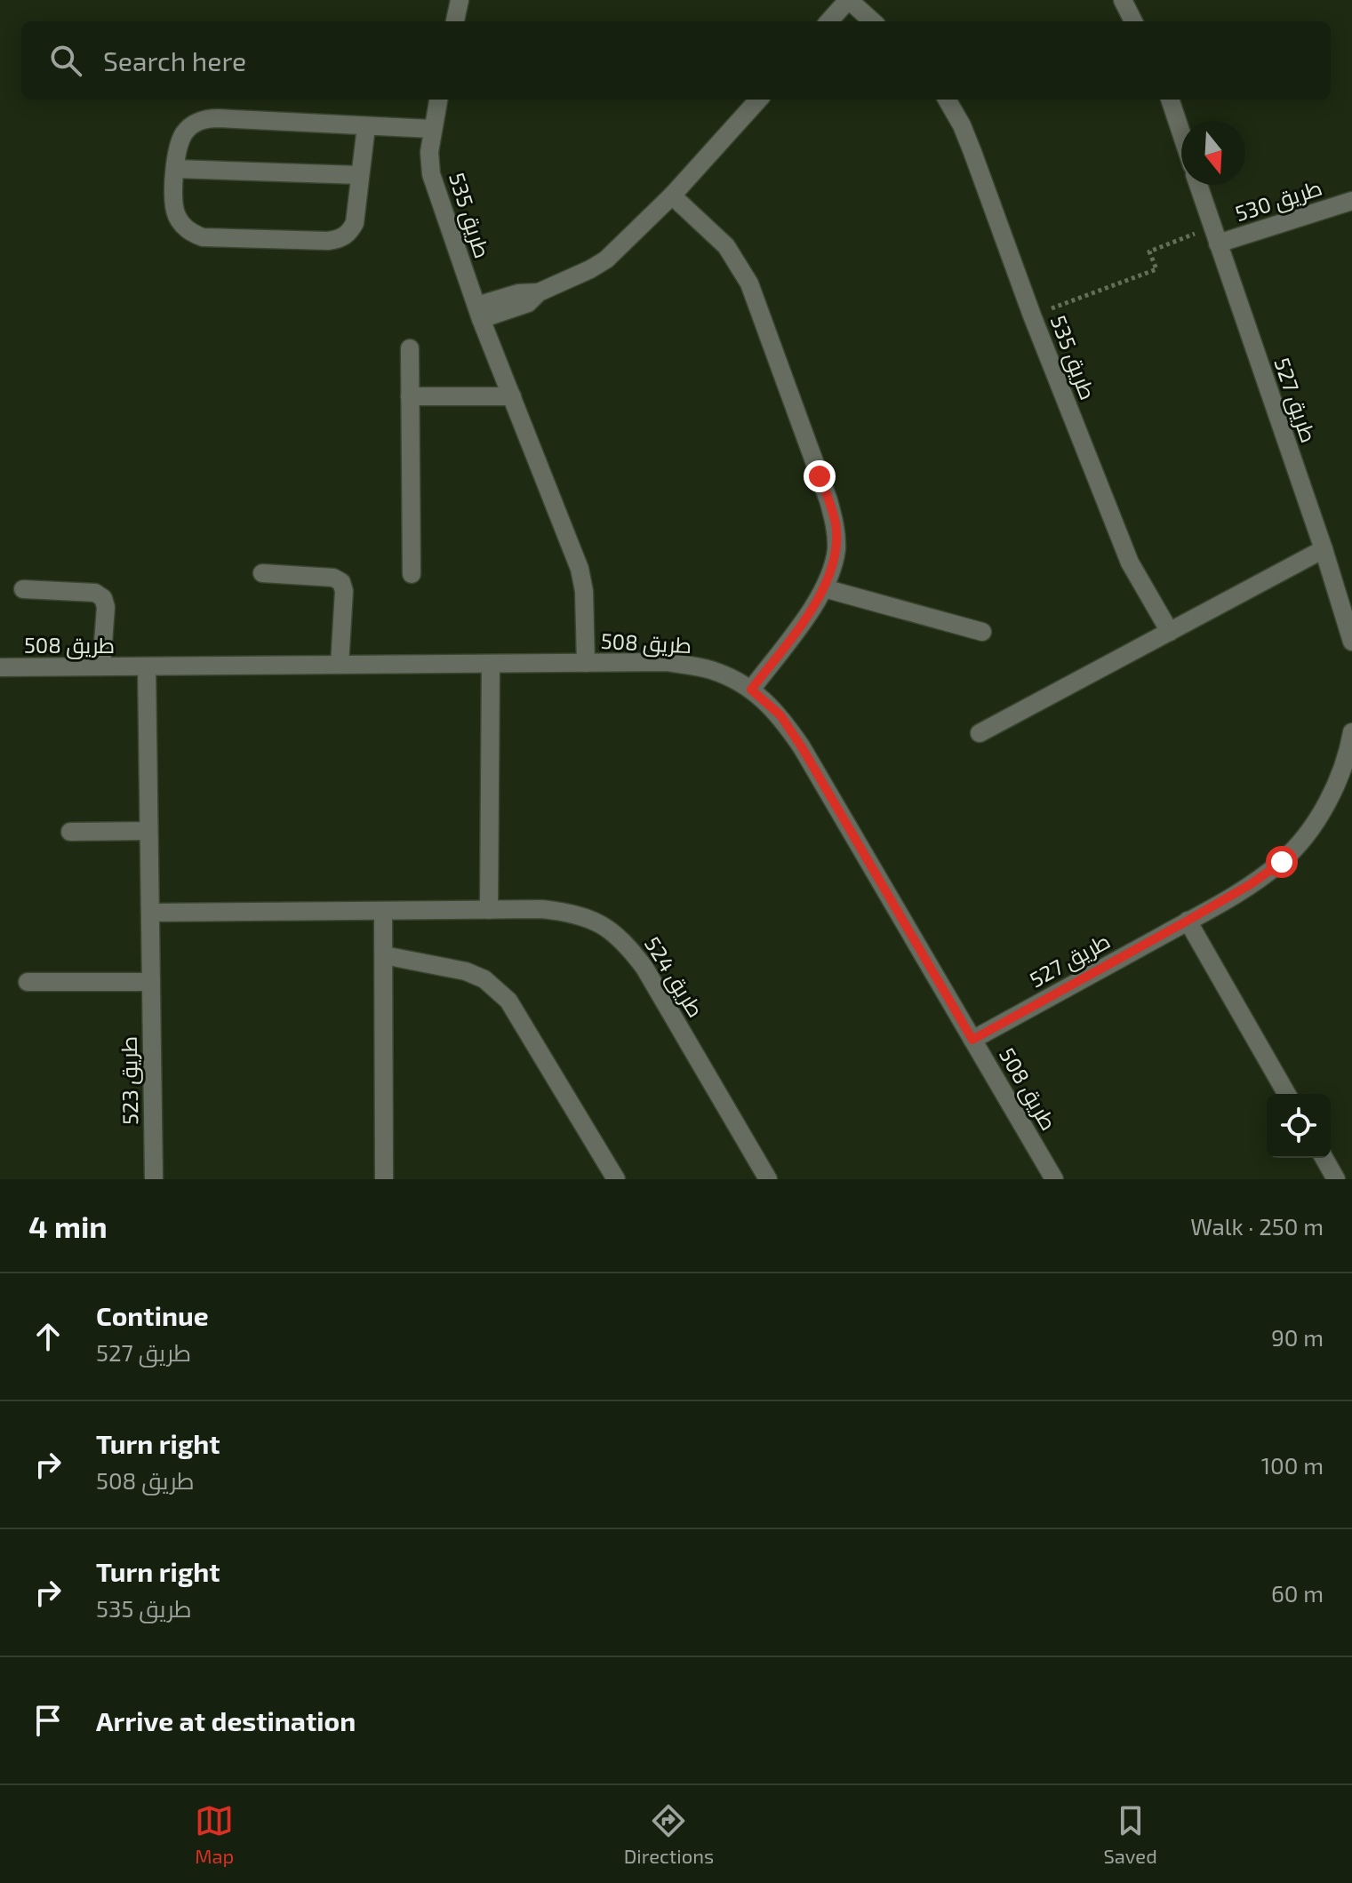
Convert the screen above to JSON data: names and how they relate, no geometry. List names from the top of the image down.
{
  "streets": {
    "street": [
      "طريق 530",
      "طريق 535",
      "طريق 527",
      "طريق 508",
      "طريق 524",
      "طريق 523"
    ]
  },
  "crossings": [
    ["طريق 530", "طريق 527"],
    ["طريق 535", "طريق 508"],
    ["طريق 527", "طريق 508"],
    ["طريق 508", "طريق 523"],
    ["طريق 524", "طريق 523"]
  ],
  "north": "bottom",
  "page": {
    "search": "Search here",
    "heading": ["4 min", "Walk · 250 m"],
    "list": [
      ["Continue", "طريق 527", "90 m"],
      ["Turn right", "طريق 508", "100 m"],
      ["Turn right", "طريق 535", "60 m"],
      "Arrive at destination"
    ],
    "nav": ["Map", "Directions", "Saved"]
  }
}
